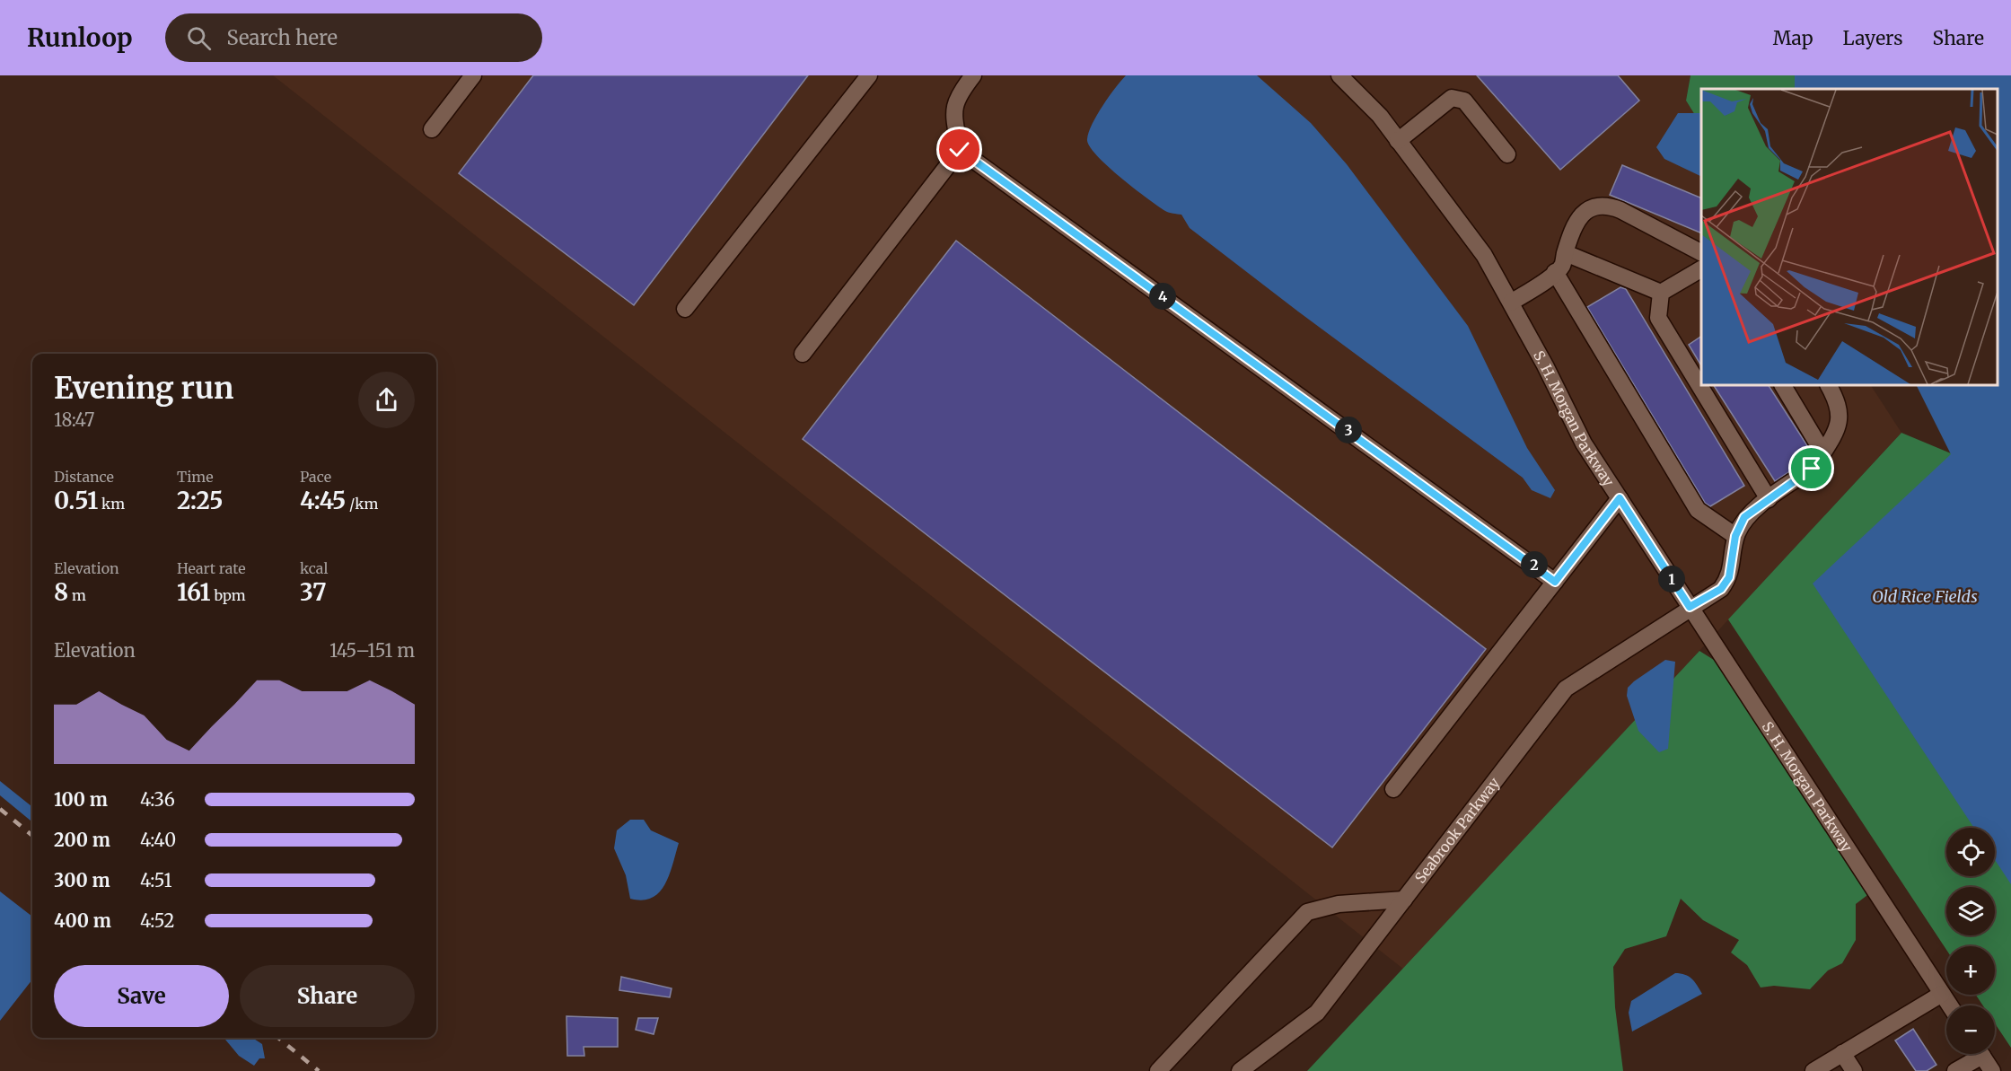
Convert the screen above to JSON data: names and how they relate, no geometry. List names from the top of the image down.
{
  "streets": {
    "street": ["S. H. Morgan Parkway", "Seabrook Parkway"]
  },
  "crossings": [
    ["S. H. Morgan Parkway", "Seabrook Parkway"]
  ],
  "water": ["Old Rice Fields"],
  "page": {
    "header": "Runloop",
    "search": "Search here",
    "nav": ["Map", "Layers", "Share"],
    "pins": [
      "4",
      "3",
      "2",
      "1"
    ],
    "heading": ["Evening run", "18:47"],
    "stats": [
      ["Distance", "0.51 km"],
      ["Time", "2:25"],
      ["Pace", "4:45 /km"],
      ["Elevation", "8 m"],
      ["Heart rate", "161 bpm"],
      ["kcal", "37"]
    ],
    "chart": ["Elevation", "145–151 m"],
    "list": [
      {
        "name": "100 m",
        "note": "4:36"
      },
      {
        "name": "200 m",
        "note": "4:40"
      },
      {
        "name": "300 m",
        "note": "4:51"
      },
      {
        "name": "400 m",
        "note": "4:52"
      }
    ],
    "map_buttons": ["+", "−"],
    "buttons": ["Save", "Share"]
  }
}
